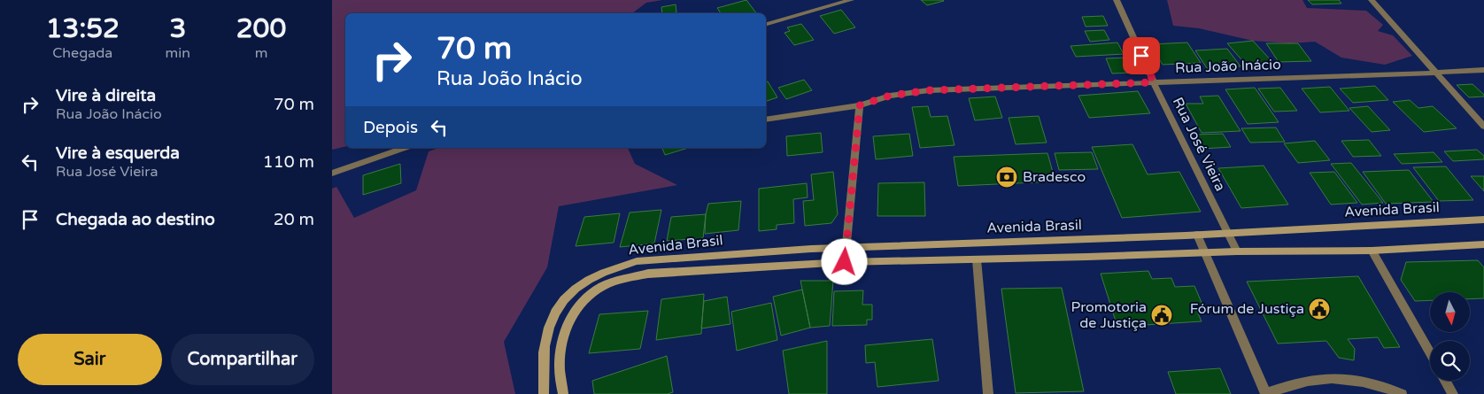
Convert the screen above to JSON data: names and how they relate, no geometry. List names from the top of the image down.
{
  "streets": {
    "street": ["Rua João Inácio", "Rua José Vieira", "Avenida Brasil"]
  },
  "crossings": [
    ["Rua João Inácio", "Rua José Vieira"],
    ["Rua José Vieira", "Avenida Brasil"]
  ],
  "places": {
    "bank": ["Bradesco"],
    "public building": ["Fórum de Justiça", "Promotoria de Justiça"]
  },
  "north": "bottom",
  "page": {
    "eta": [
      "13:52",
      "Chegada",
      "3",
      "min",
      "200",
      "m"
    ],
    "turn": ["70 m", "Rua João Inácio"],
    "list": [
      {
        "name": "Vire à direita",
        "note": "Rua João Inácio",
        "value": "70 m"
      },
      {
        "name": "Vire à esquerda",
        "note": "Rua José Vieira",
        "value": "110 m"
      },
      {
        "name": "Chegada ao destino",
        "value": "20 m"
      }
    ],
    "then": "Depois",
    "buttons": ["Sair", "Compartilhar"]
  }
}
